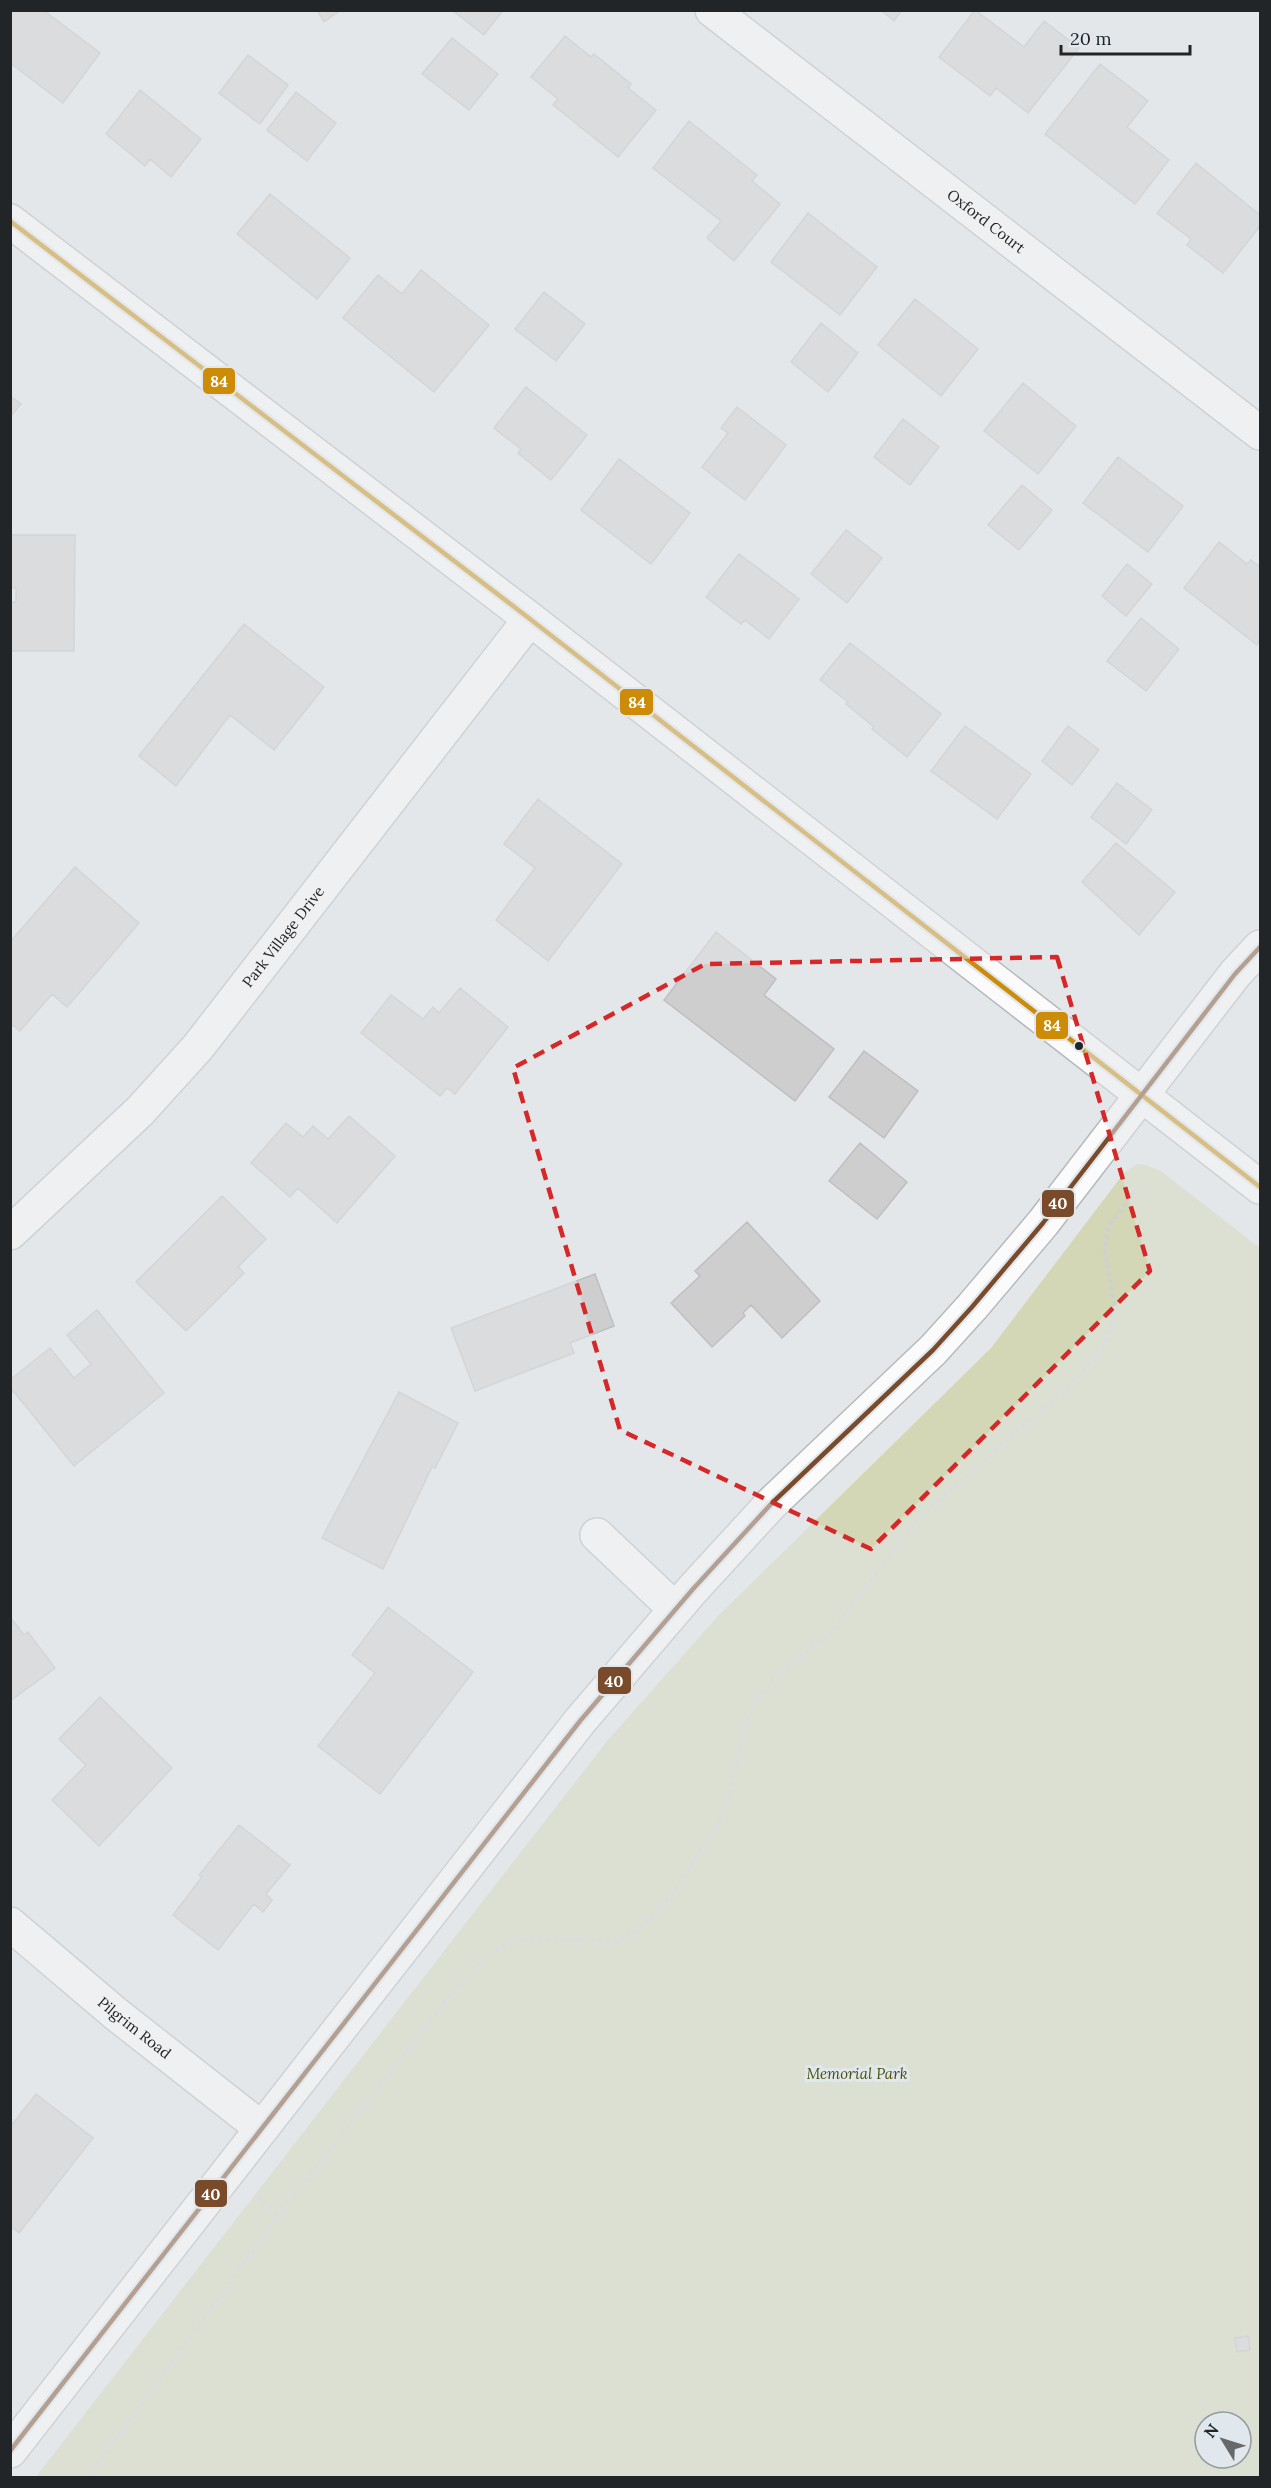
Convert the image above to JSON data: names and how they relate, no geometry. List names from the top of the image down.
{
  "streets": {
    "street": ["Oxford Court", "Park Village Drive", "Pilgrim Road"]
  },
  "parks": ["Memorial Park"],
  "lines": ["transit line 84", "transit line 40"],
  "scale_bar": "20 m",
  "north": "top left"
}
